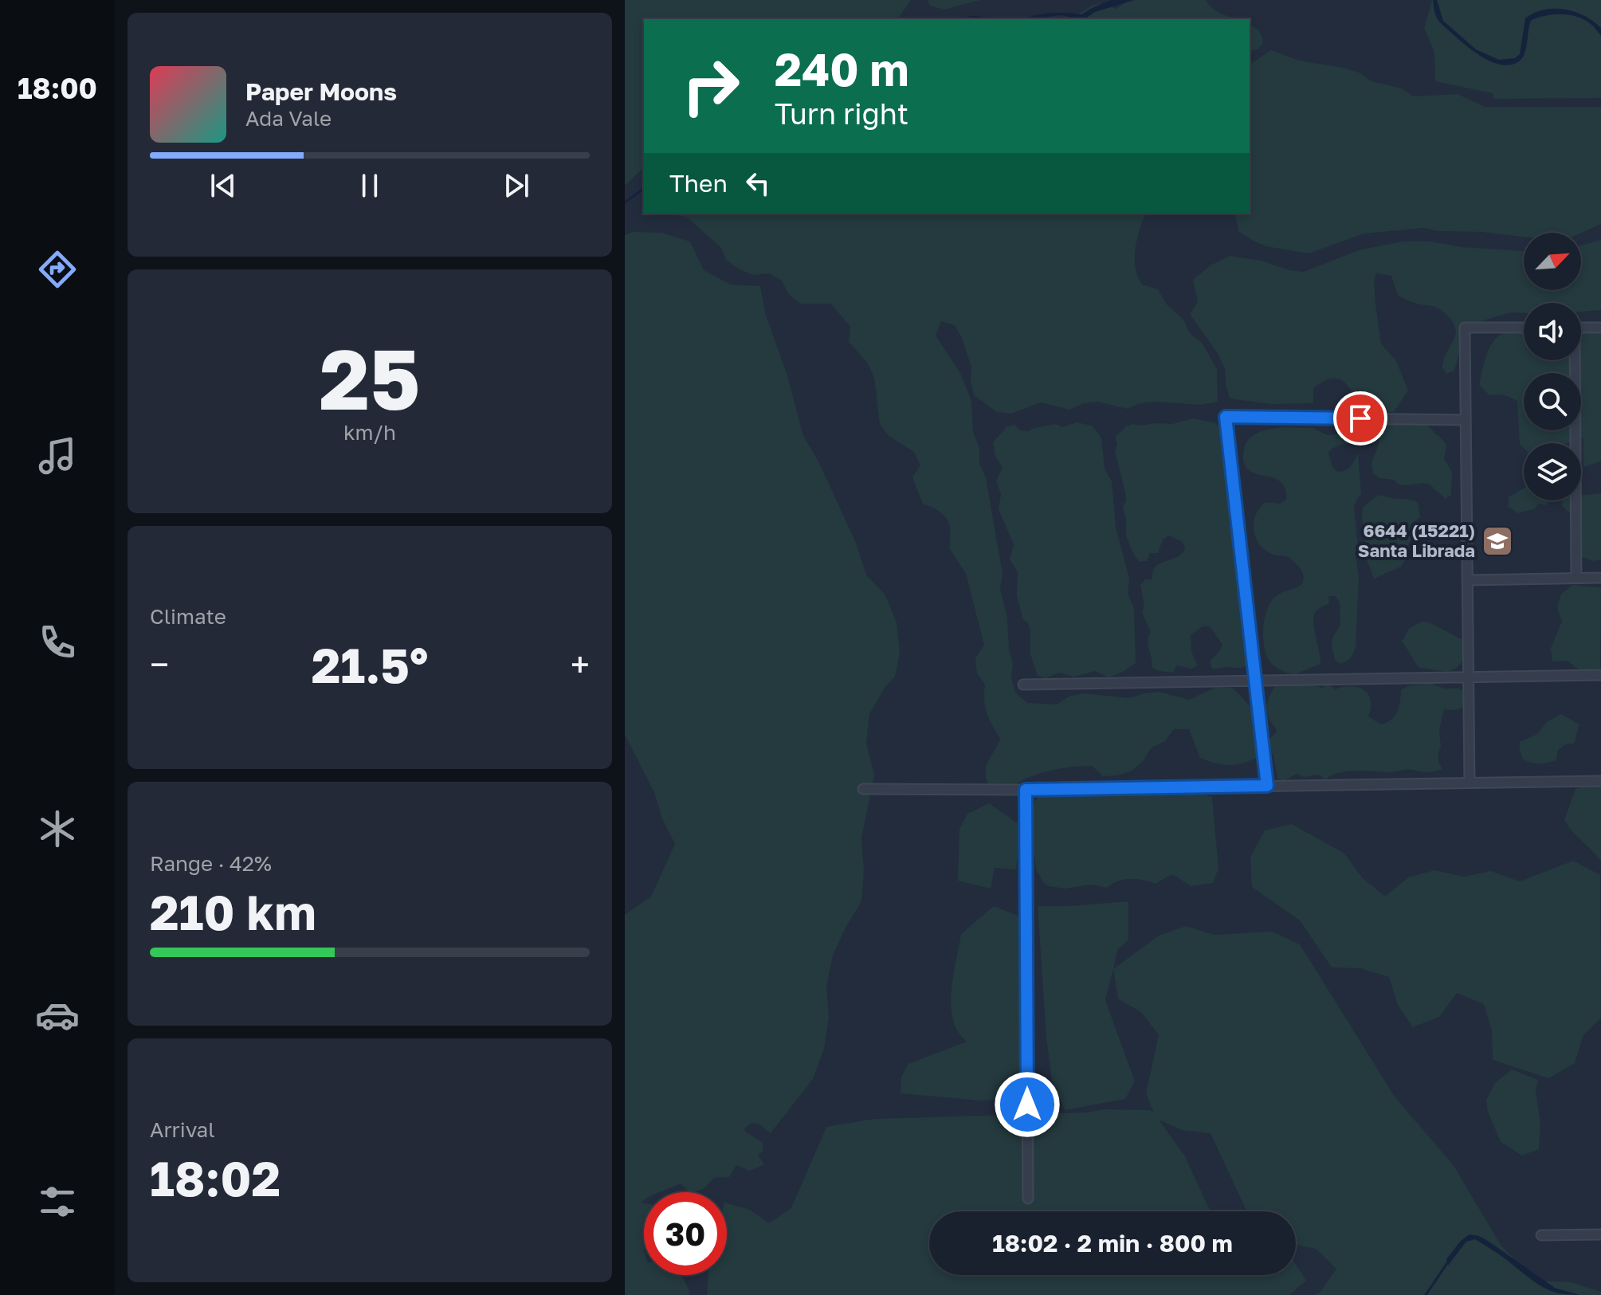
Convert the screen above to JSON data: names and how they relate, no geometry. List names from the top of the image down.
{
  "places": {
    "school or university": ["6644 (15221) Santa Librada"]
  },
  "north": "top right",
  "page": {
    "tabs": "18:00",
    "turn": ["240 m", "Turn right"],
    "song": ["Paper Moons", "Ada Vale"],
    "then": "Then",
    "tile": [
      ["25", "km/h"],
      "Climate",
      ["Range · 42%", "210 km"],
      ["Arrival", "18:02"]
    ],
    "heat": ["−", "21.5°", "+"],
    "limit": "30",
    "trip": "18:02 · 2 min · 800 m"
  }
}
